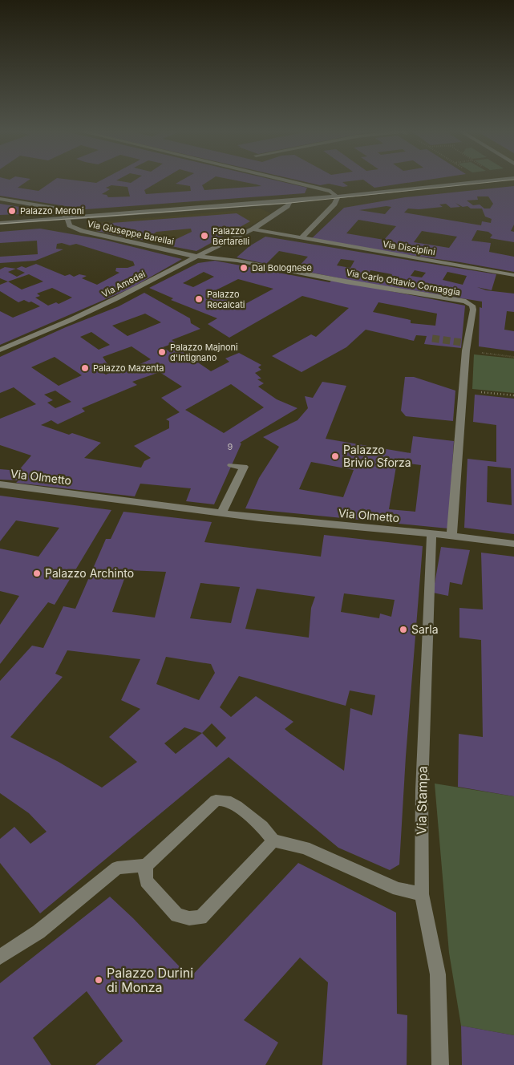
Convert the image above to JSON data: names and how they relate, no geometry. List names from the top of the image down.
{
  "streets": {
    "street": [
      "Via Giuseppe Barellai",
      "Via Disciplini",
      "Via Carlo Ottavio Cornaggia",
      "Via Amedei",
      "Via Olmetto",
      "Via Stampa"
    ]
  },
  "crossings": [
    ["Via Giuseppe Barellai", "Via Carlo Ottavio Cornaggia"],
    ["Via Giuseppe Barellai", "Via Amedei"],
    ["Via Disciplini", "Via Amedei"],
    ["Via Carlo Ottavio Cornaggia", "Via Amedei"],
    ["Via Carlo Ottavio Cornaggia", "Via Olmetto"],
    ["Via Olmetto", "Via Stampa"]
  ],
  "places": [
    "Palazzo Meroni",
    "Palazzo Bertarelli",
    "Dal Bolognese",
    "Palazzo Recalcati",
    "Palazzo Majnoni d'Intignano",
    "Palazzo Mazenta",
    "Palazzo Brivio Sforza",
    "Palazzo Archinto",
    "Sarla",
    "Palazzo Durini di Monza"
  ],
  "house_numbers": ["9"]
}
